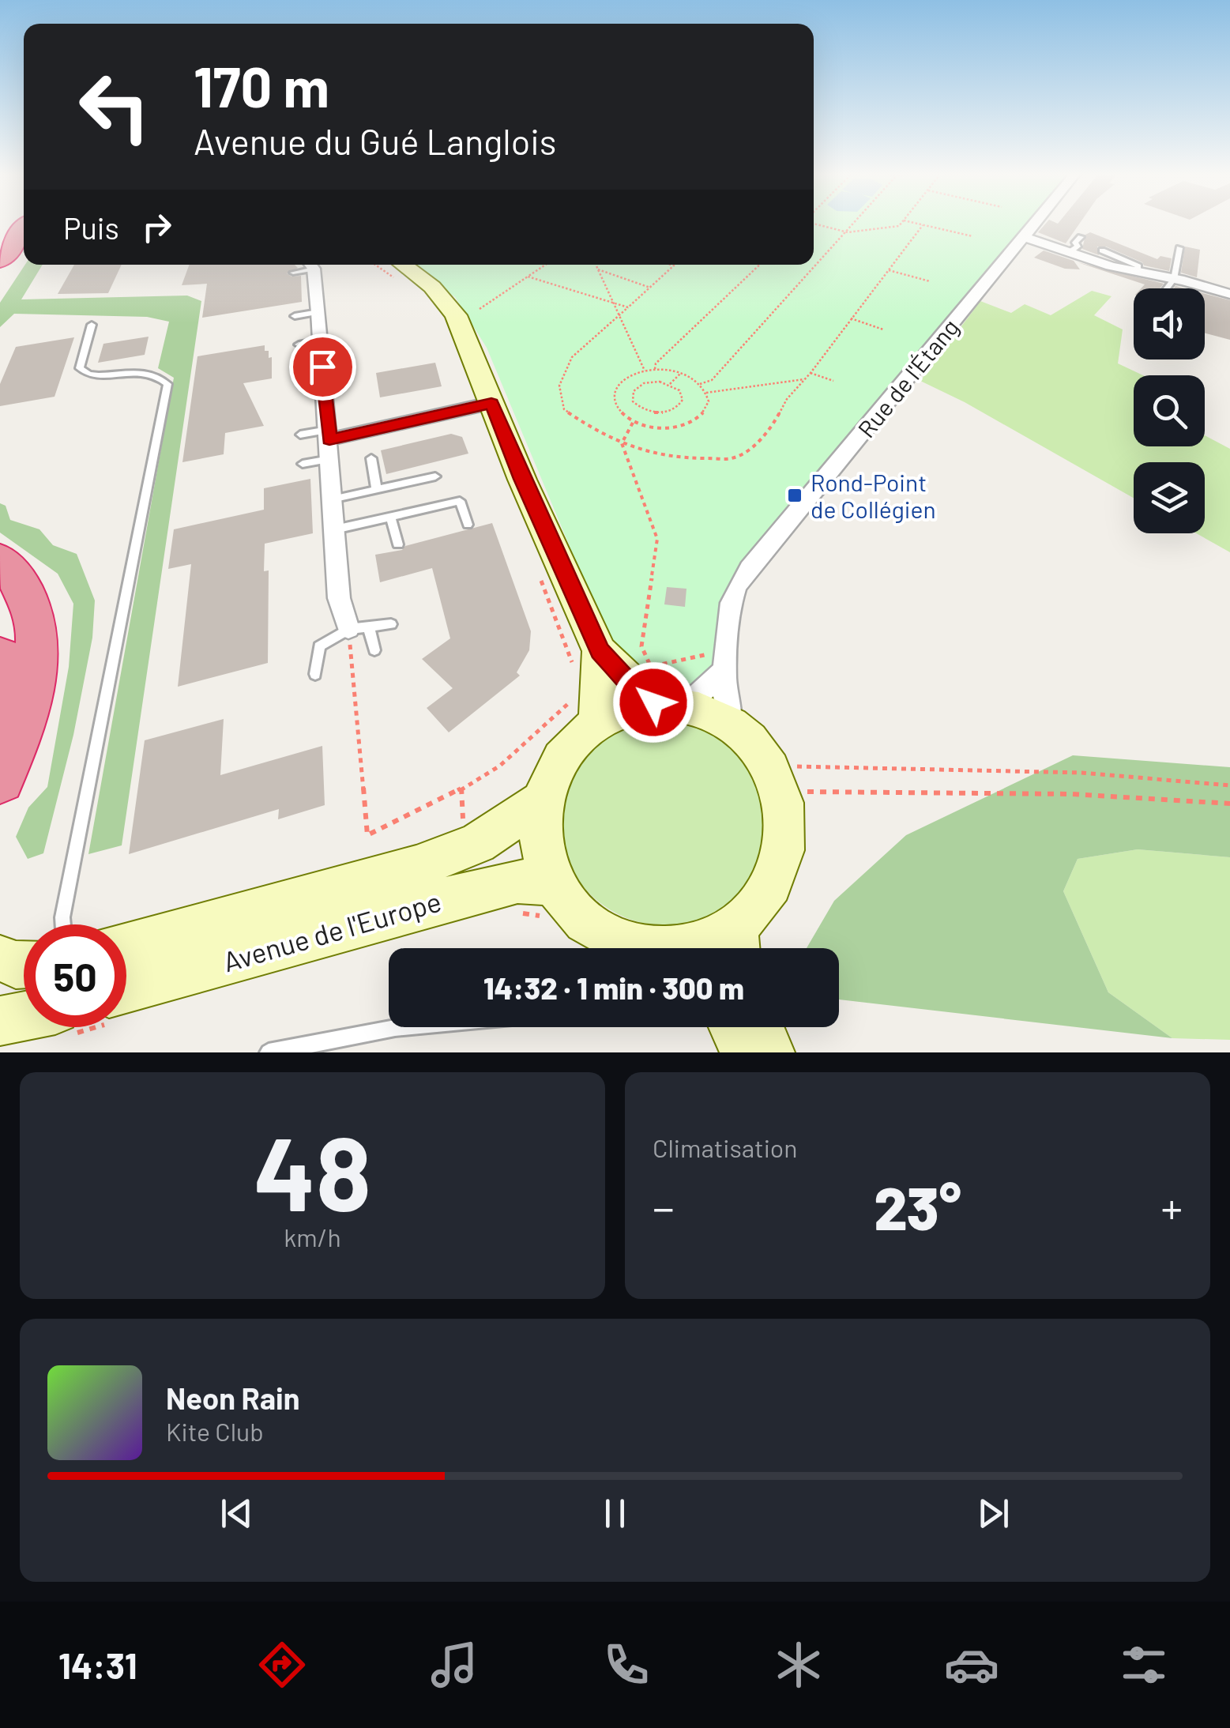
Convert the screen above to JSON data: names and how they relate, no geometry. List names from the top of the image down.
{
  "streets": {
    "main road": ["Avenue de l'Europe"],
    "street": ["Rue de l'Étang"]
  },
  "places": {
    "transit": ["Rond-Point de Collégien"]
  },
  "page": {
    "turn": ["170 m", "Avenue du Gué Langlois"],
    "then": "Puis",
    "limit": "50",
    "trip": "14:32 · 1 min · 300 m",
    "tile": [
      ["48", "km/h"],
      "Climatisation"
    ],
    "heat": ["−", "23°", "+"],
    "song": ["Neon Rain", "Kite Club"],
    "tabs": "14:31"
  }
}
